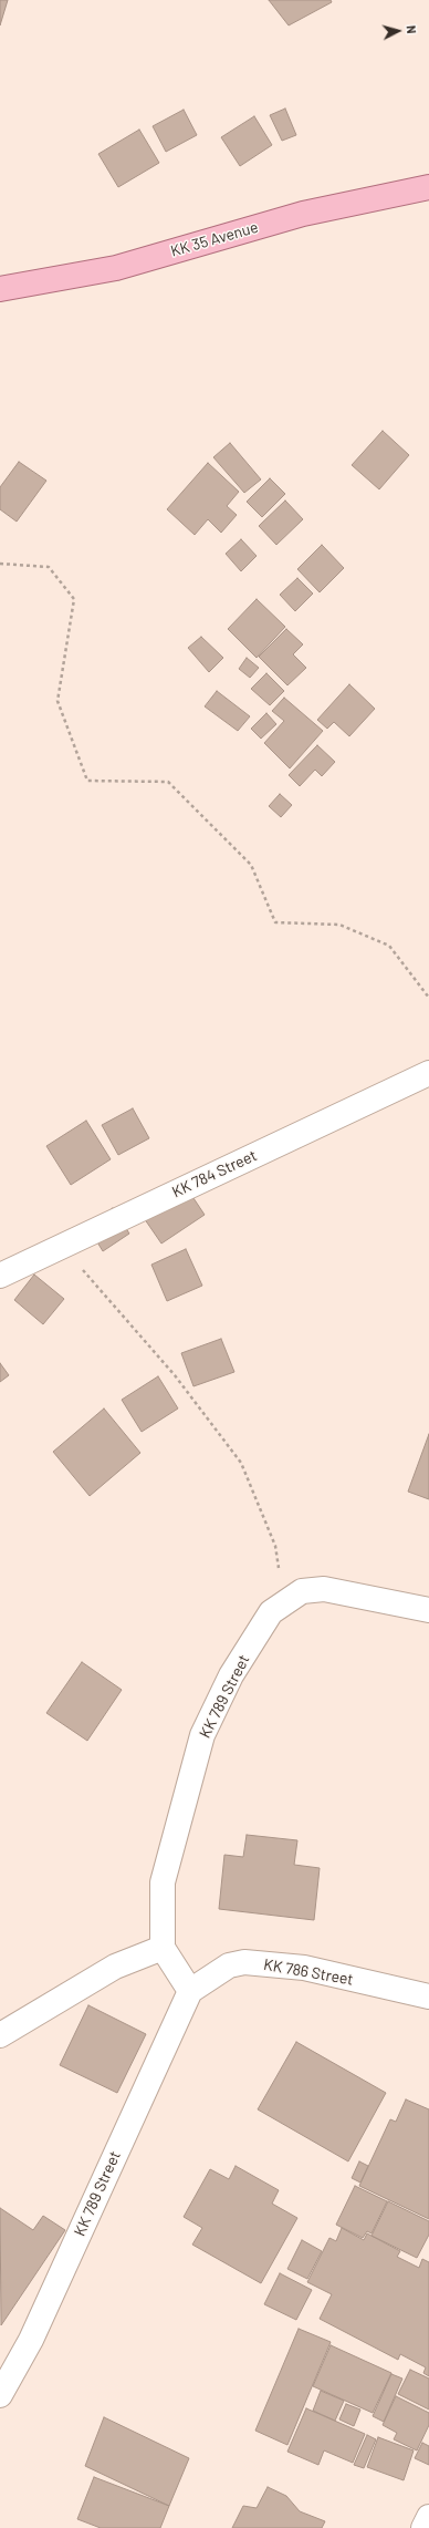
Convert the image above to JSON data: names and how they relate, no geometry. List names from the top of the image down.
{
  "streets": {
    "main road": ["KK 35 Avenue"],
    "street": ["KK 784 Street", "KK 789 Street", "KK 786 Street"]
  },
  "crossings": [
    ["KK 789 Street", "KK 786 Street"]
  ],
  "north": "right"
}
